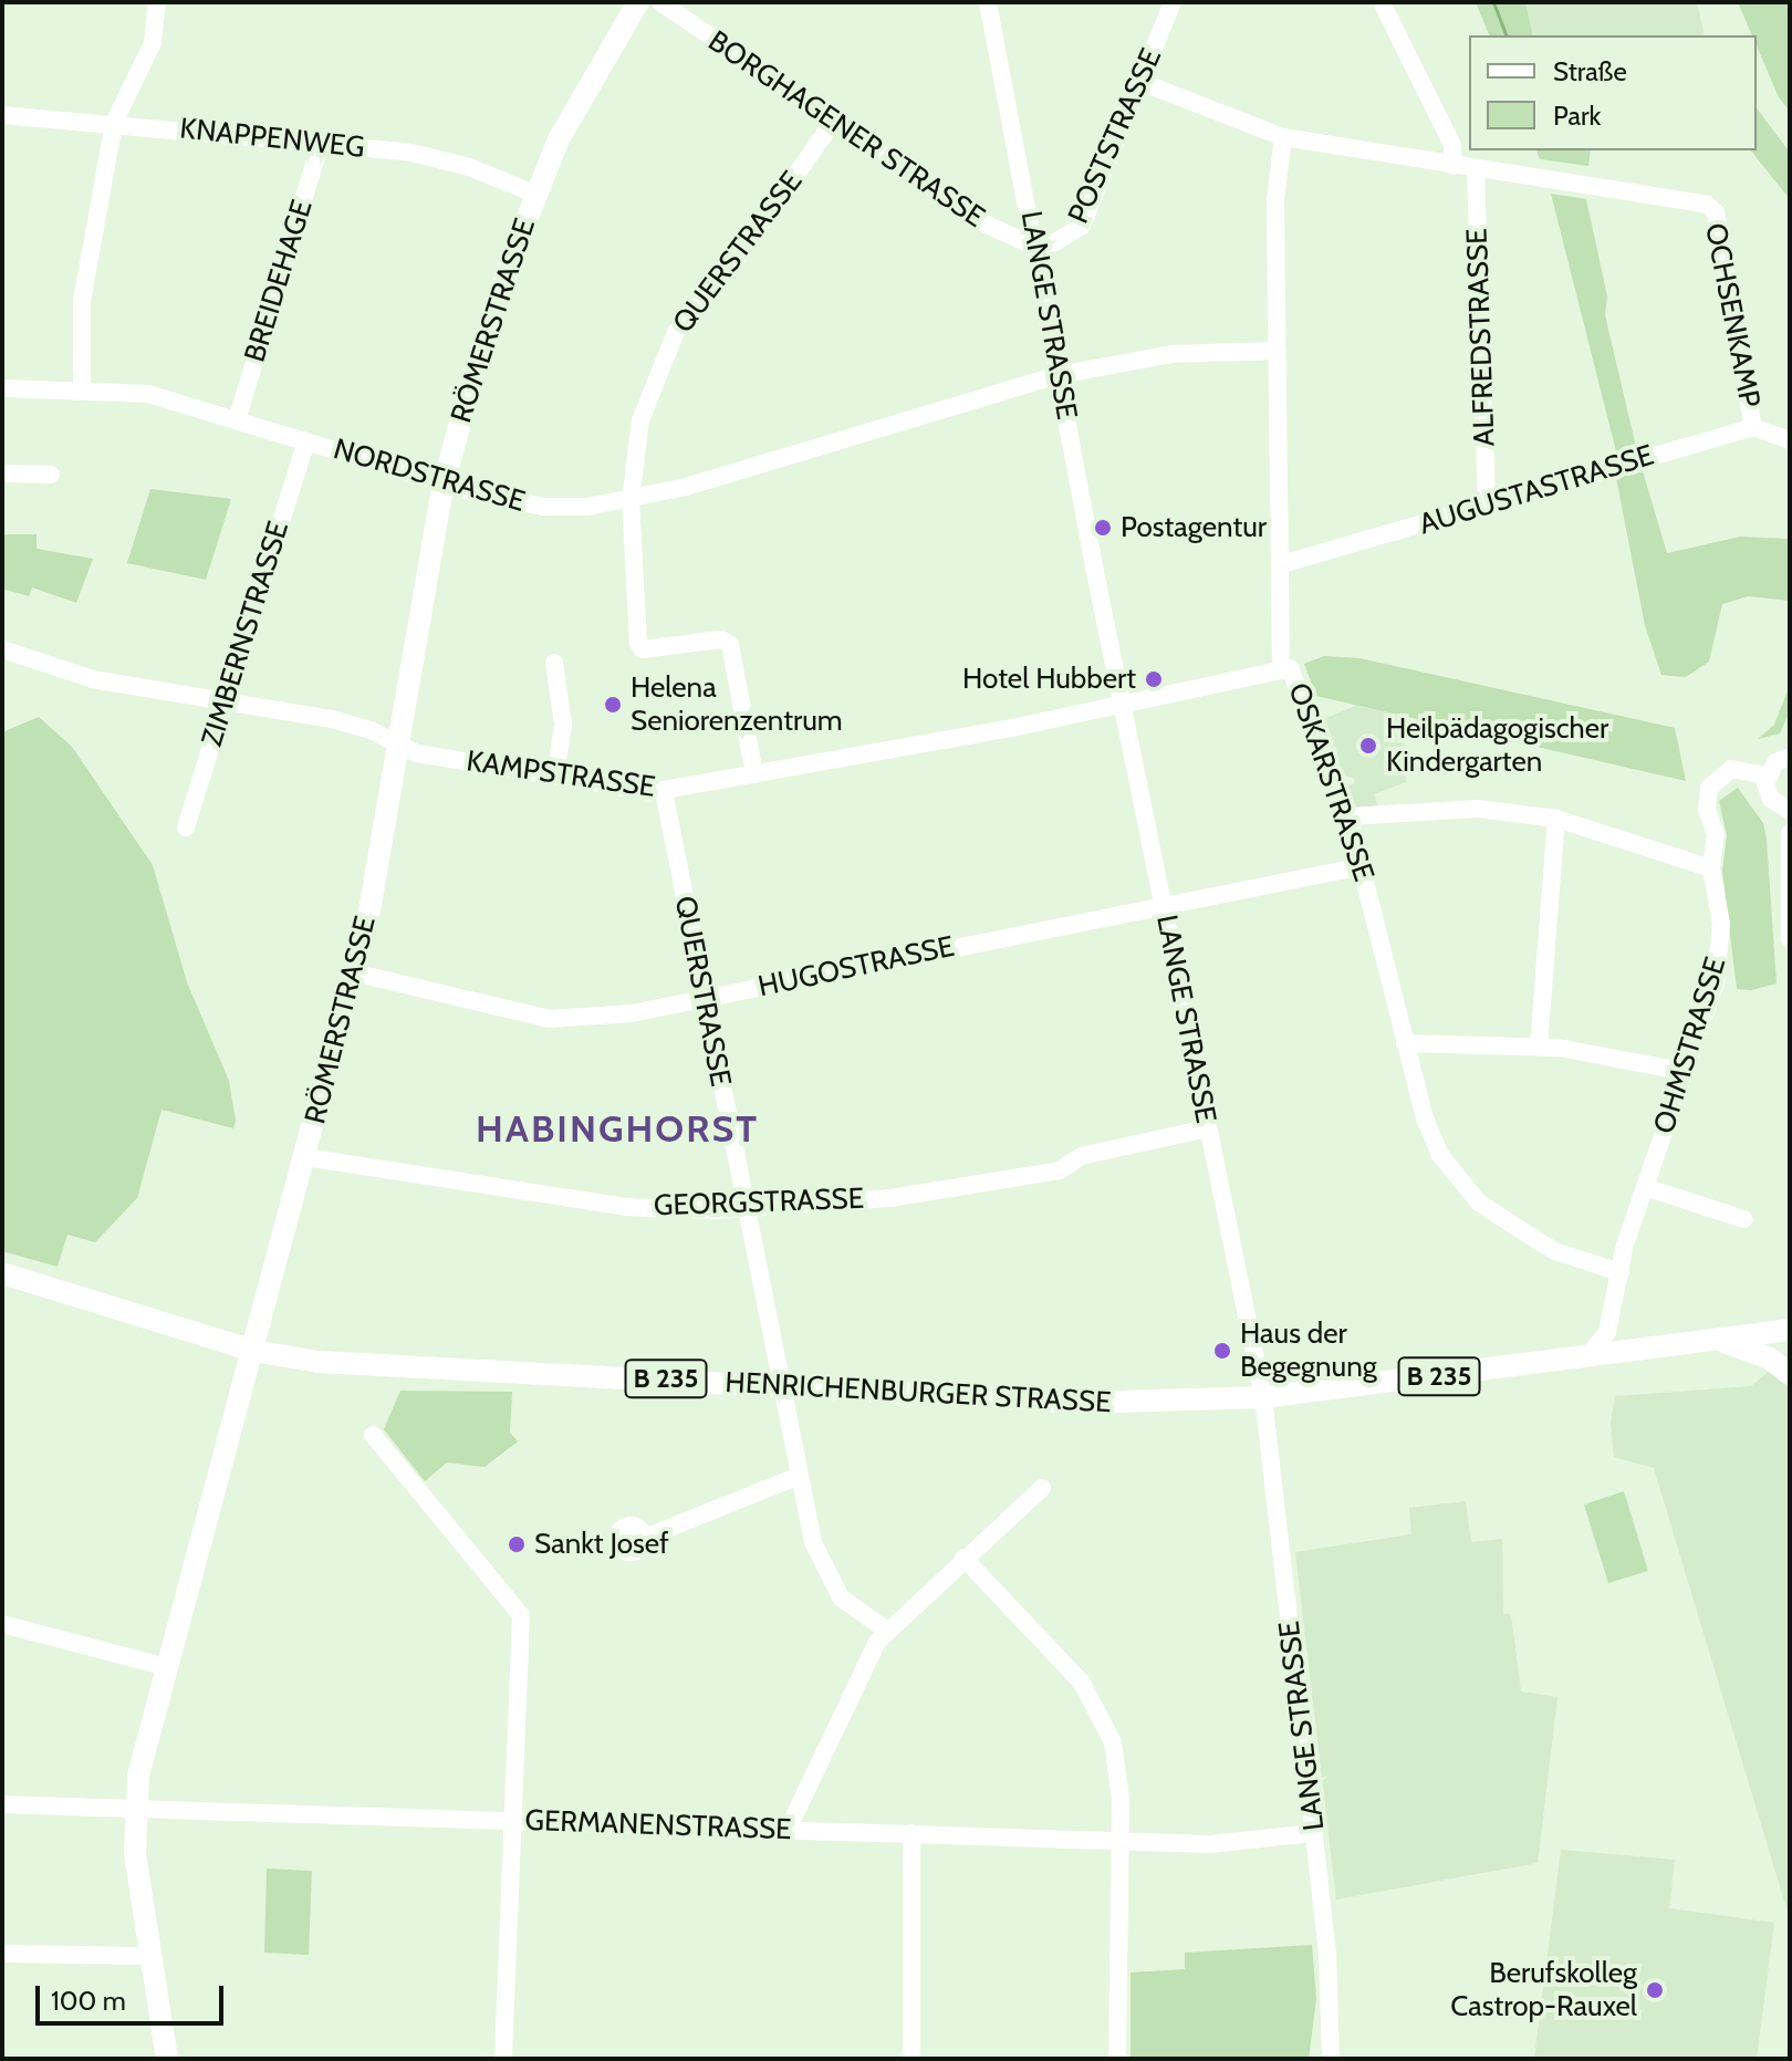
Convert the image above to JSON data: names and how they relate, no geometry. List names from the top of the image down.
{
  "streets": {
    "main road": ["RÖMERSTRASSE", "B 235", "HENRICHENBURGER STRASSE"],
    "street": [
      "BORGHAGENER STRASSE",
      "POSTSTRASSE",
      "KNAPPENWEG",
      "QUERSTRASSE",
      "BREIDEHAGE",
      "LANGE STRASSE",
      "OCHSENKAMP",
      "ALFREDSTRASSE",
      "NORDSTRASSE",
      "AUGUSTASTRASSE",
      "ZIMBERNSTRASSE",
      "KAMPSTRASSE",
      "OSKARSTRASSE",
      "HUGOSTRASSE",
      "OHMSTRASSE",
      "GEORGSTRASSE",
      "GERMANENSTRASSE"
    ]
  },
  "crossings": [
    ["BORGHAGENER STRASSE", "POSTSTRASSE"],
    ["BORGHAGENER STRASSE", "QUERSTRASSE"],
    ["BORGHAGENER STRASSE", "LANGE STRASSE"],
    ["POSTSTRASSE", "LANGE STRASSE"],
    ["POSTSTRASSE", "OCHSENKAMP"],
    ["KNAPPENWEG", "BREIDEHAGE"],
    ["KNAPPENWEG", "RÖMERSTRASSE"],
    ["QUERSTRASSE", "NORDSTRASSE"],
    ["QUERSTRASSE", "KAMPSTRASSE"],
    ["QUERSTRASSE", "HUGOSTRASSE"],
    ["QUERSTRASSE", "GEORGSTRASSE"],
    ["QUERSTRASSE", "HENRICHENBURGER STRASSE"],
    ["BREIDEHAGE", "NORDSTRASSE"],
    ["LANGE STRASSE", "NORDSTRASSE"],
    ["LANGE STRASSE", "KAMPSTRASSE"],
    ["LANGE STRASSE", "HUGOSTRASSE"],
    ["LANGE STRASSE", "GEORGSTRASSE"],
    ["LANGE STRASSE", "B 235"],
    ["LANGE STRASSE", "HENRICHENBURGER STRASSE"],
    ["LANGE STRASSE", "GERMANENSTRASSE"],
    ["OCHSENKAMP", "ALFREDSTRASSE"],
    ["OCHSENKAMP", "AUGUSTASTRASSE"],
    ["OCHSENKAMP", "OSKARSTRASSE"],
    ["RÖMERSTRASSE", "NORDSTRASSE"],
    ["RÖMERSTRASSE", "KAMPSTRASSE"],
    ["RÖMERSTRASSE", "HUGOSTRASSE"],
    ["RÖMERSTRASSE", "GEORGSTRASSE"],
    ["RÖMERSTRASSE", "HENRICHENBURGER STRASSE"],
    ["RÖMERSTRASSE", "GERMANENSTRASSE"],
    ["ALFREDSTRASSE", "AUGUSTASTRASSE"],
    ["NORDSTRASSE", "ZIMBERNSTRASSE"],
    ["NORDSTRASSE", "OSKARSTRASSE"],
    ["AUGUSTASTRASSE", "OSKARSTRASSE"],
    ["ZIMBERNSTRASSE", "KAMPSTRASSE"],
    ["KAMPSTRASSE", "OSKARSTRASSE"],
    ["OSKARSTRASSE", "HUGOSTRASSE"],
    ["OSKARSTRASSE", "OHMSTRASSE"],
    ["OHMSTRASSE", "B 235"],
    ["B 235", "HENRICHENBURGER STRASSE"]
  ],
  "districts": ["HABINGHORST"],
  "places": [
    "Postagentur",
    "Hotel Hubbert",
    "Helena Seniorenzentrum",
    "Heilpädagogischer Kindergarten",
    "Haus der Begegnung",
    "Sankt Josef",
    "Berufskolleg Castrop-Rauxel"
  ],
  "legend": ["Straße", "Park"],
  "scale_bar": "100 m"
}
